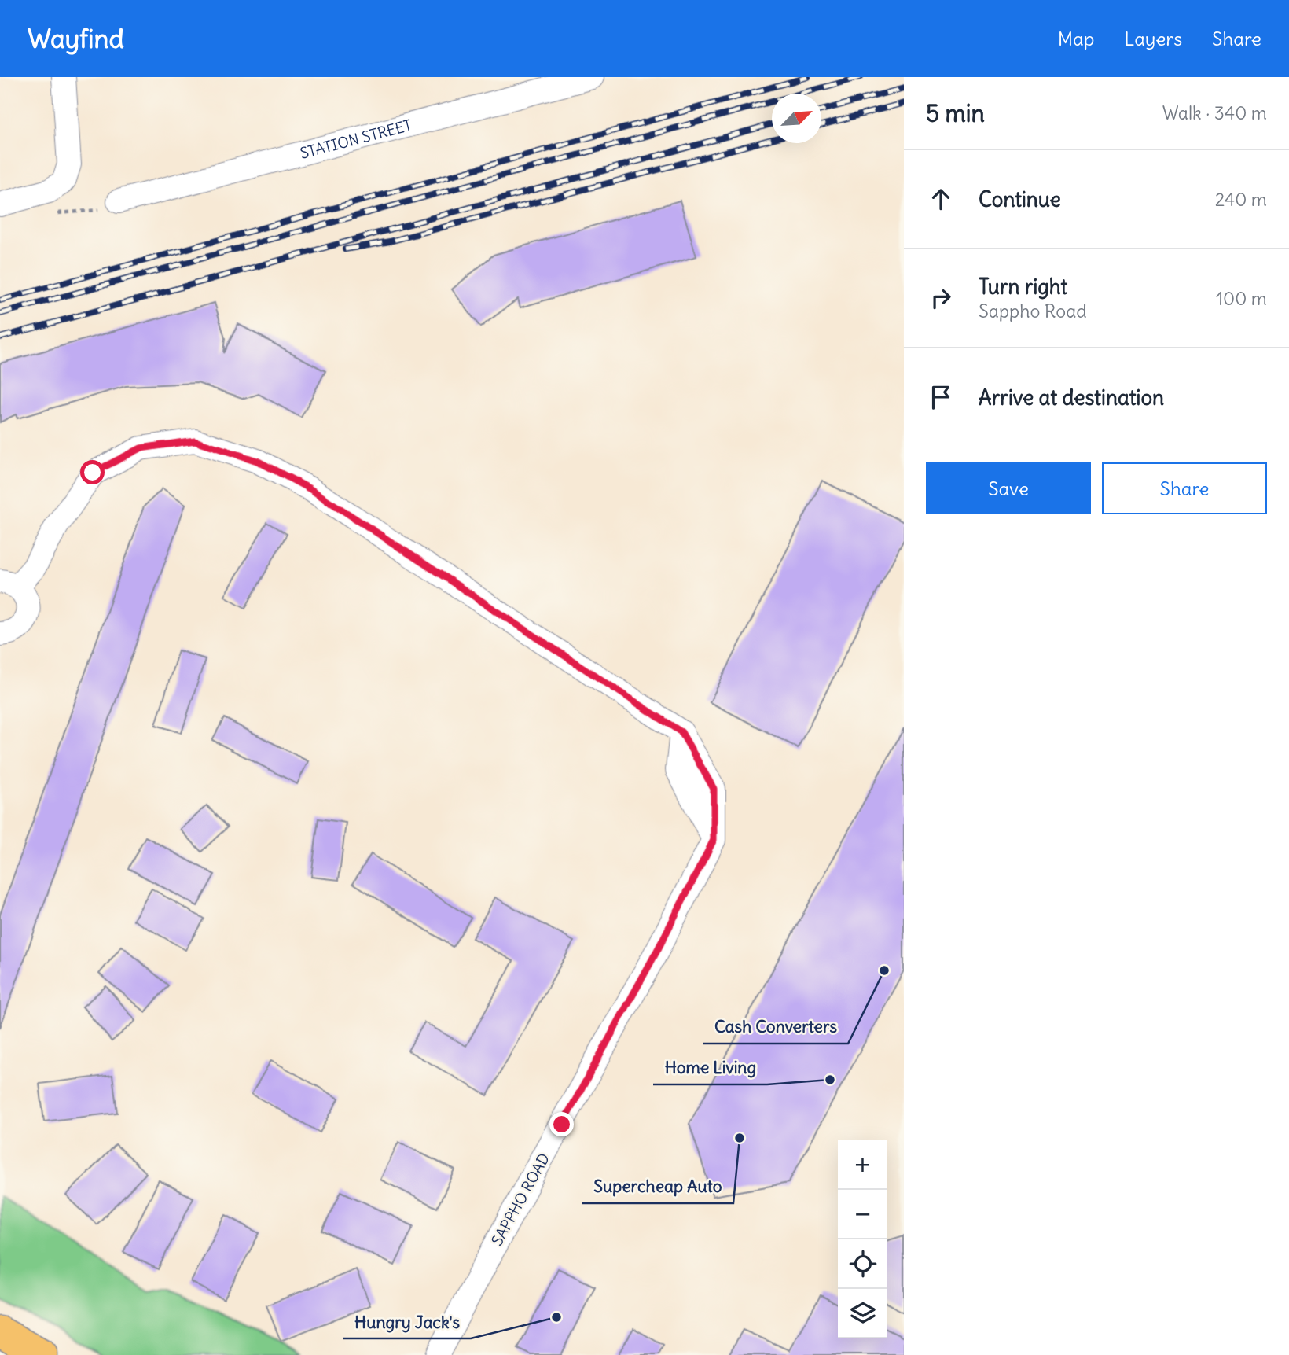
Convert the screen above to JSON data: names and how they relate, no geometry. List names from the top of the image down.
{
  "streets": {
    "street": ["STATION STREET", "SAPPHO ROAD"]
  },
  "places": [
    "Cash Converters",
    "Home Living",
    "Supercheap Auto",
    "Hungry Jack's"
  ],
  "north": "top right",
  "page": {
    "header": "Wayfind",
    "nav": ["Map", "Layers", "Share"],
    "heading": ["5 min", "Walk · 340 m"],
    "list": [
      ["Continue", "240 m"],
      ["Turn right", "Sappho Road", "100 m"],
      "Arrive at destination"
    ],
    "buttons": ["Save", "Share"],
    "map_buttons": ["+", "−"]
  }
}
